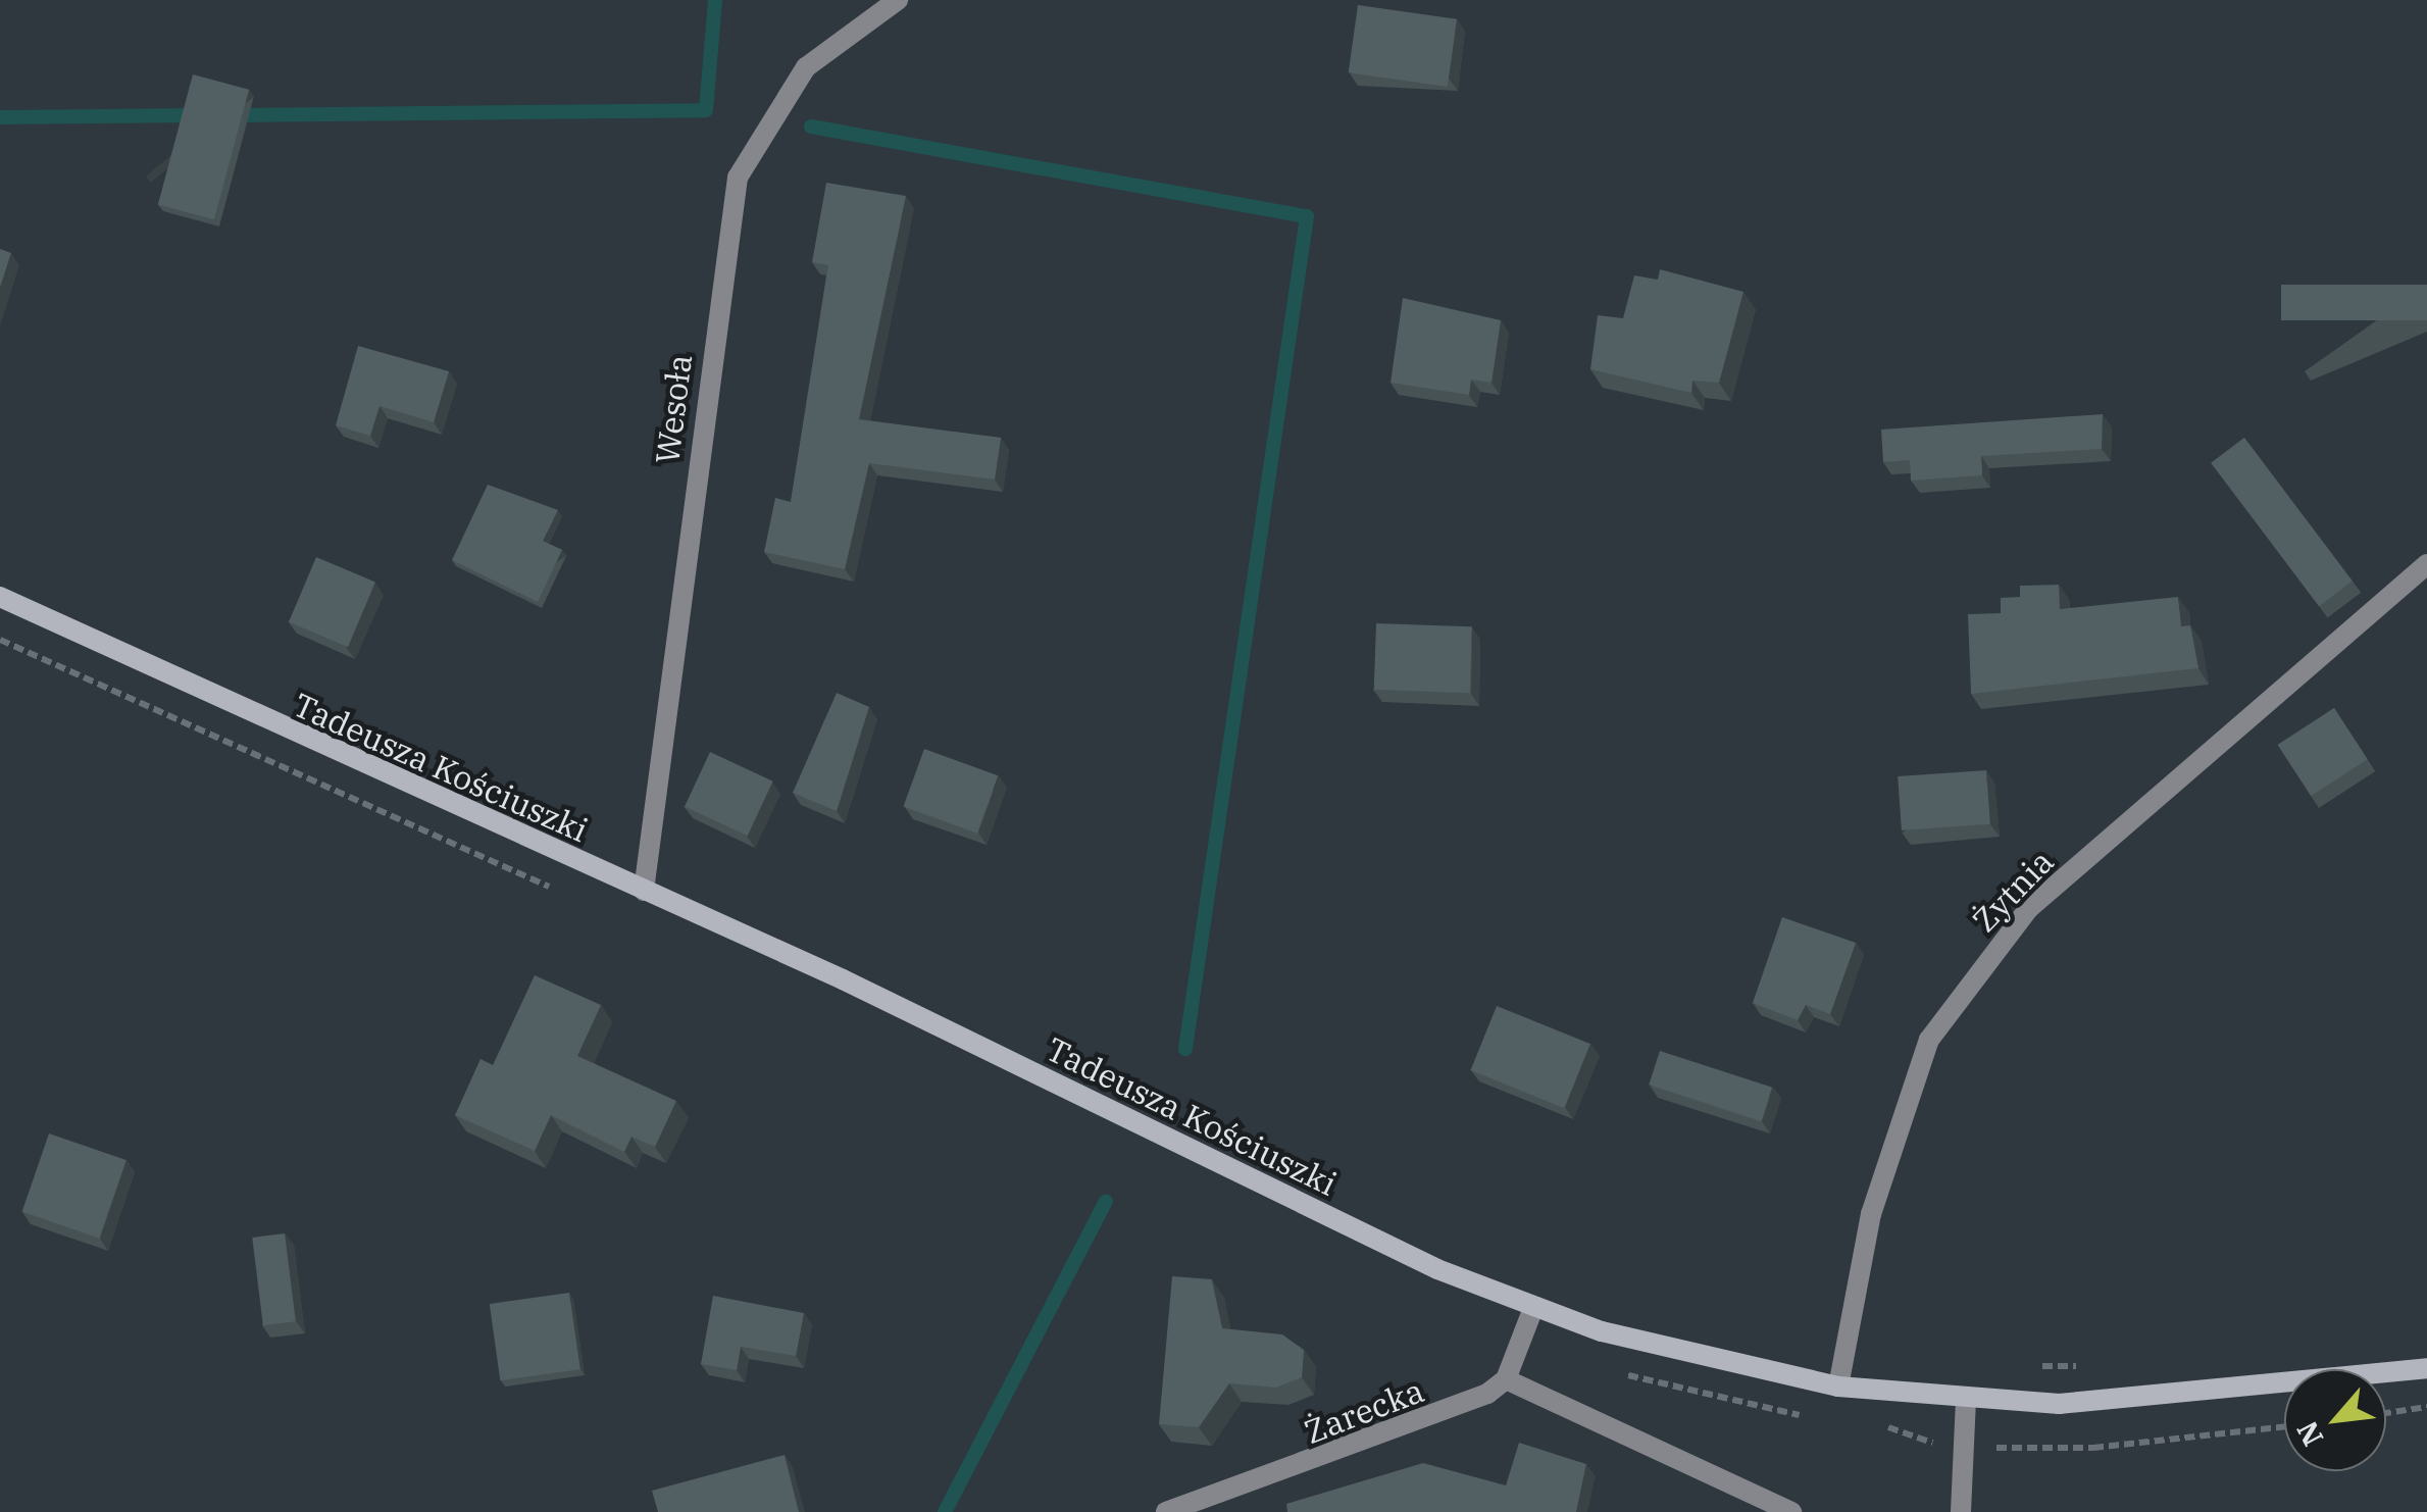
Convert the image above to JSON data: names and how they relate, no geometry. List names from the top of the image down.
{
  "streets": {
    "main road": ["Tadeusza Kościuszki"],
    "street": ["Wesoła", "Żytnia", "Żarecka"]
  },
  "crossings": [
    ["Wesoła", "Tadeusza Kościuszki"],
    ["Tadeusza Kościuszki", "Żytnia"]
  ],
  "north": "bottom left"
}
